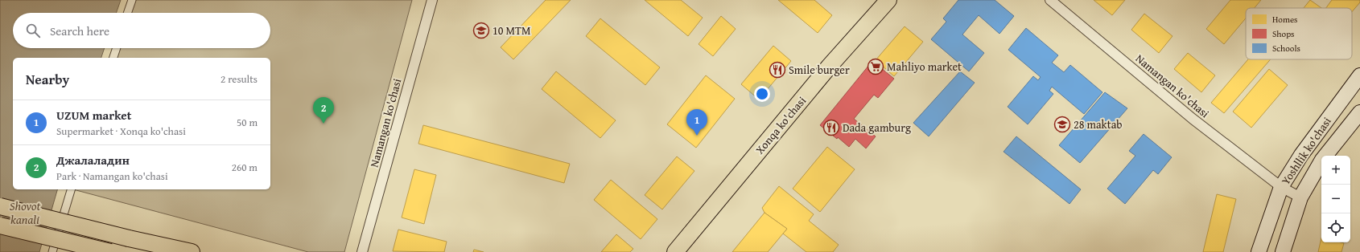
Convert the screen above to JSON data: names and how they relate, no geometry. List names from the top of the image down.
{
  "streets": {
    "main road": ["Xonqa ko'chasi", "Yoshllik ko'chasi"],
    "street": ["Namangan ko'chasi"]
  },
  "crossings": [
    ["Namangan ko'chasi", "Yoshllik ko'chasi"]
  ],
  "water": ["Shovot kanali"],
  "places": {
    "school or university": ["10 MTM", "28 maktab"],
    "supermarket": ["Mahliyo market"],
    "restaurant": ["Smile burger", "Dada gamburg"]
  },
  "legend": ["Homes", "Shops", "Schools"],
  "page": {
    "search": "Search here",
    "heading": ["Nearby", "2 results"],
    "pins": ["2", "1"],
    "list": [
      {
        "mark": "1",
        "name": "UZUM market",
        "note": "Supermarket · Xonqa ko'chasi",
        "value": "50 m"
      },
      {
        "mark": "2",
        "name": "Джалаладин",
        "note": "Park · Namangan ko'chasi",
        "value": "260 m"
      }
    ],
    "map_buttons": ["+", "−"]
  }
}
